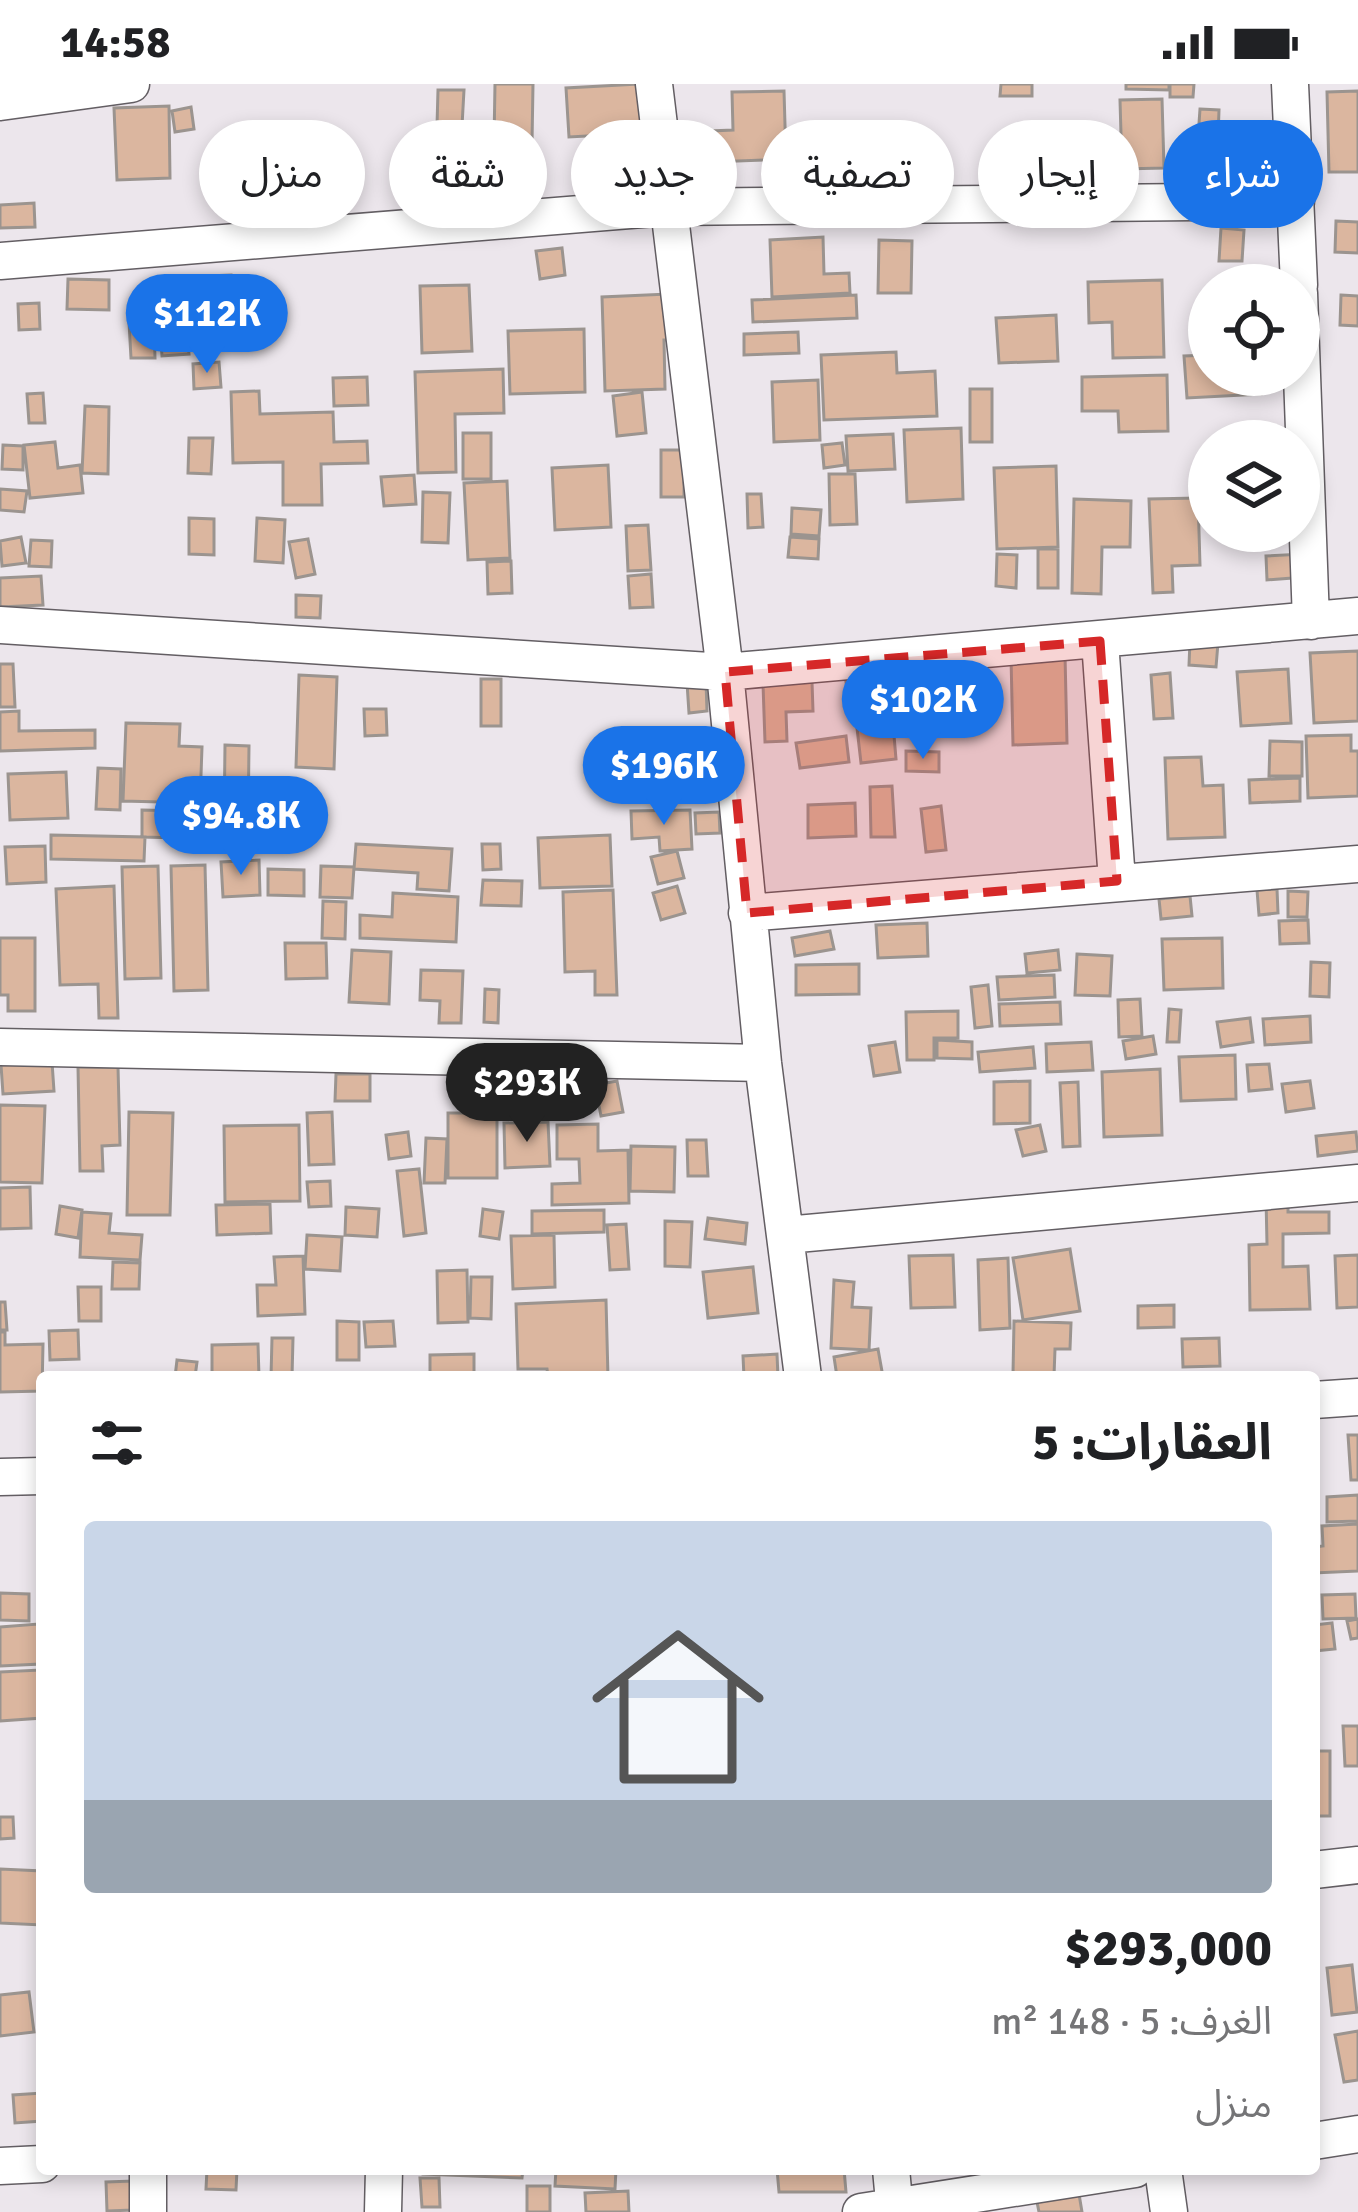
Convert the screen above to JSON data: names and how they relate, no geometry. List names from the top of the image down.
{
  "page": {
    "status": "14:58",
    "chip": [
      "شراء",
      "إيجار",
      "تصفية",
      "جديد",
      "شقة",
      "منزل"
    ],
    "price": [
      "$112K",
      "$102K",
      "$196K",
      "$94.8K",
      "$293K"
    ],
    "heading": "العقارات: 5",
    "list": [
      {
        "name": "$293,000",
        "note": "الغرف: 5 · 148 m² · منزل"
      }
    ]
  }
}
